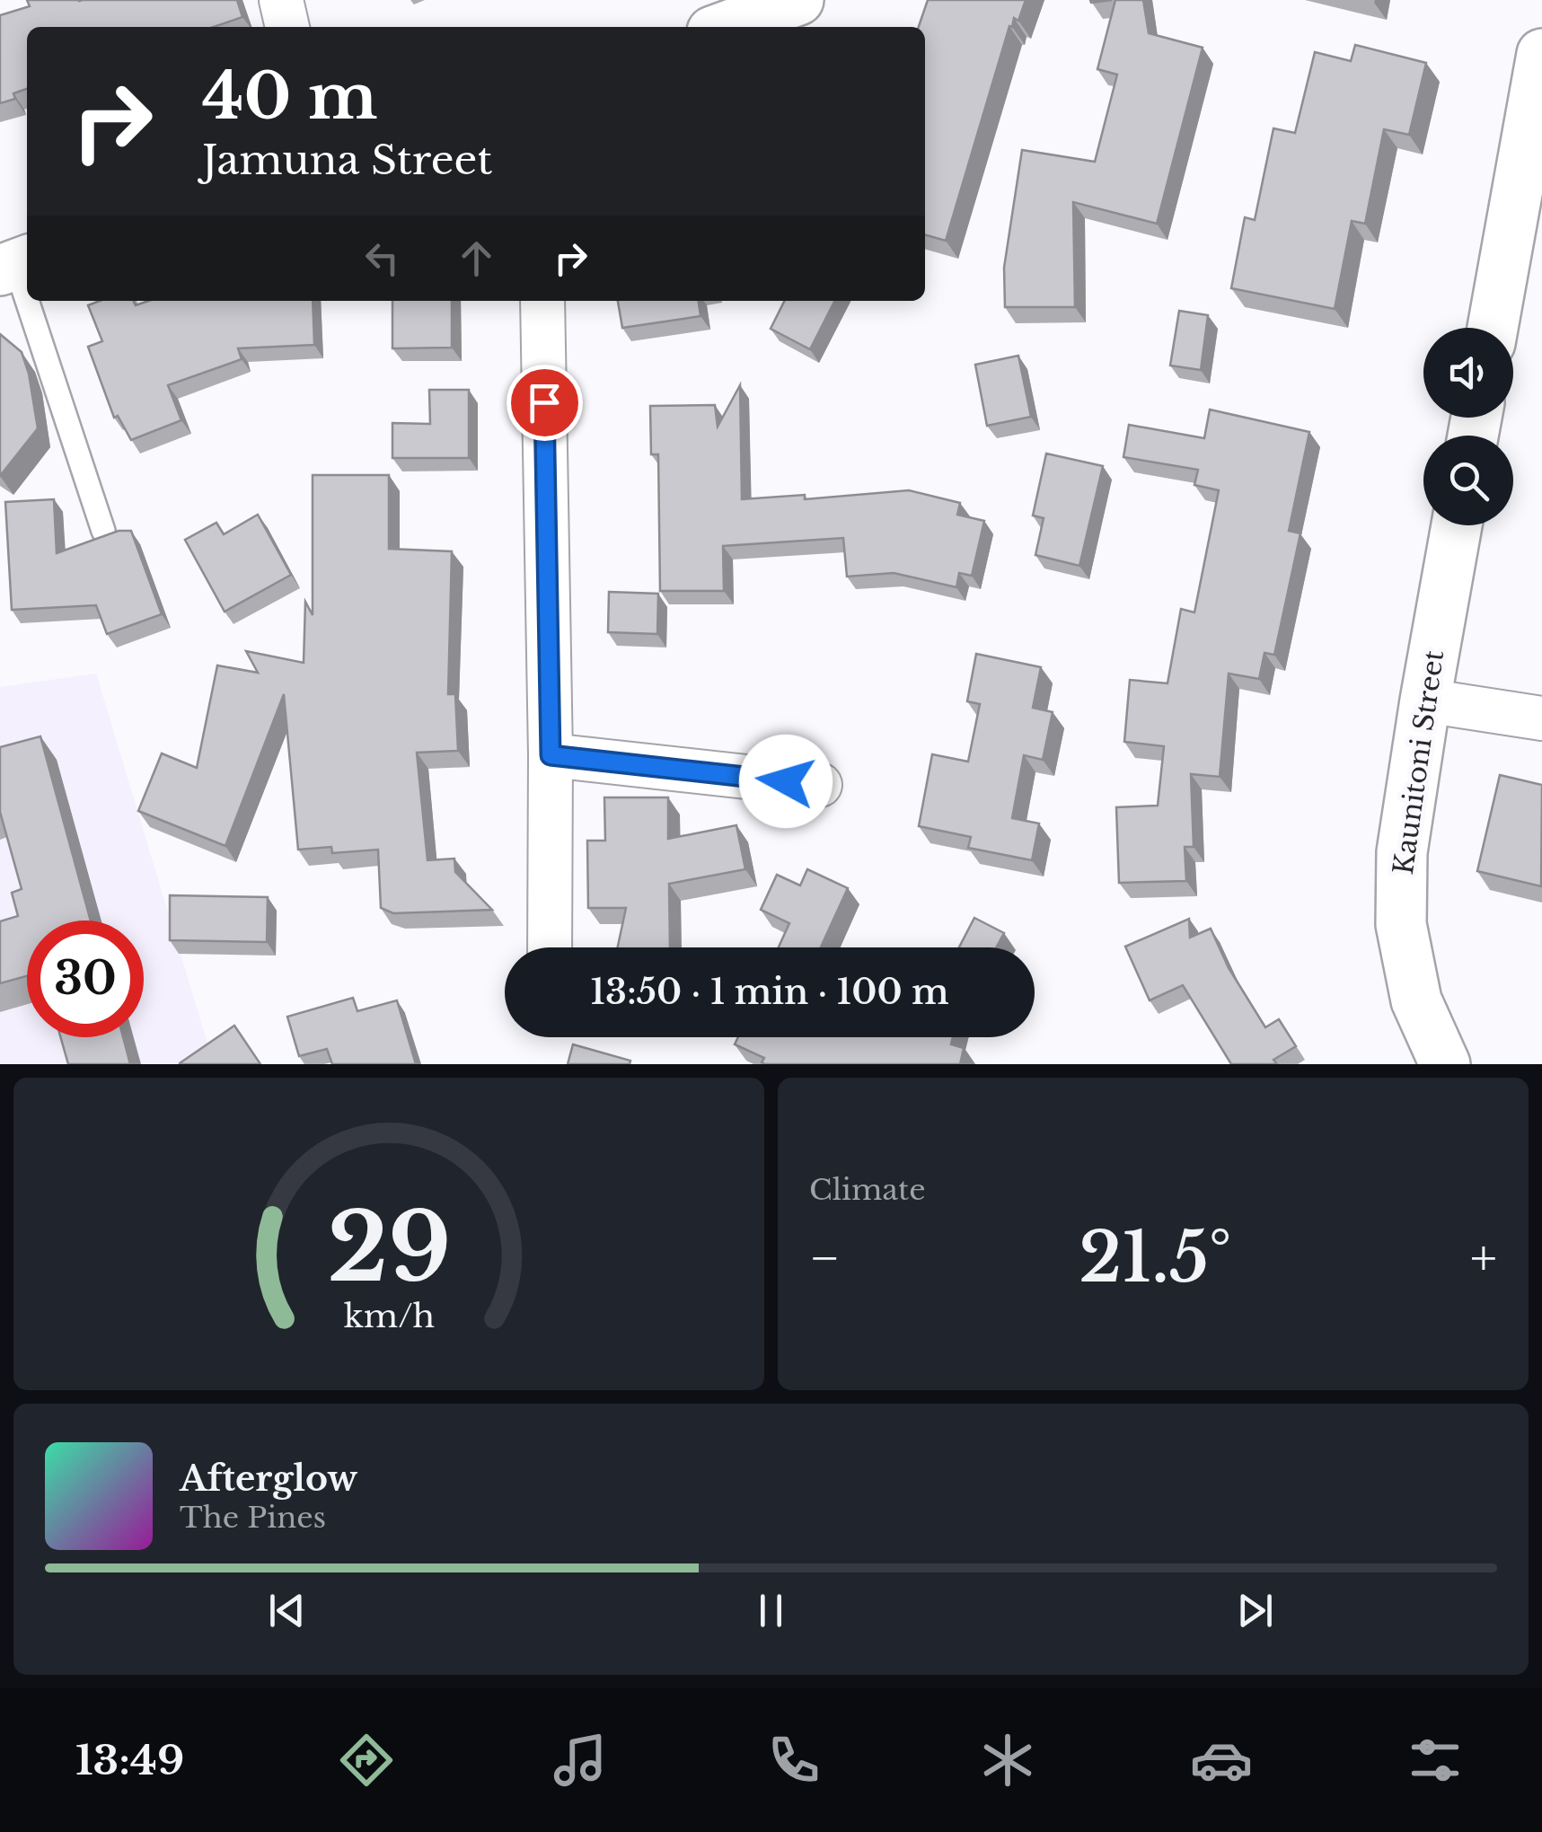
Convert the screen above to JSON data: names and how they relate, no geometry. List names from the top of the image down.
{
  "streets": {
    "street": ["Kaunitoni Street"]
  },
  "page": {
    "turn": ["40 m", "Jamuna Street"],
    "limit": "30",
    "trip": "13:50 · 1 min · 100 m",
    "tile": "Climate",
    "heat": ["−", "21.5°", "+"],
    "song": ["Afterglow", "The Pines"],
    "tabs": "13:49",
    "gauge": ["29", "km/h"]
  }
}
